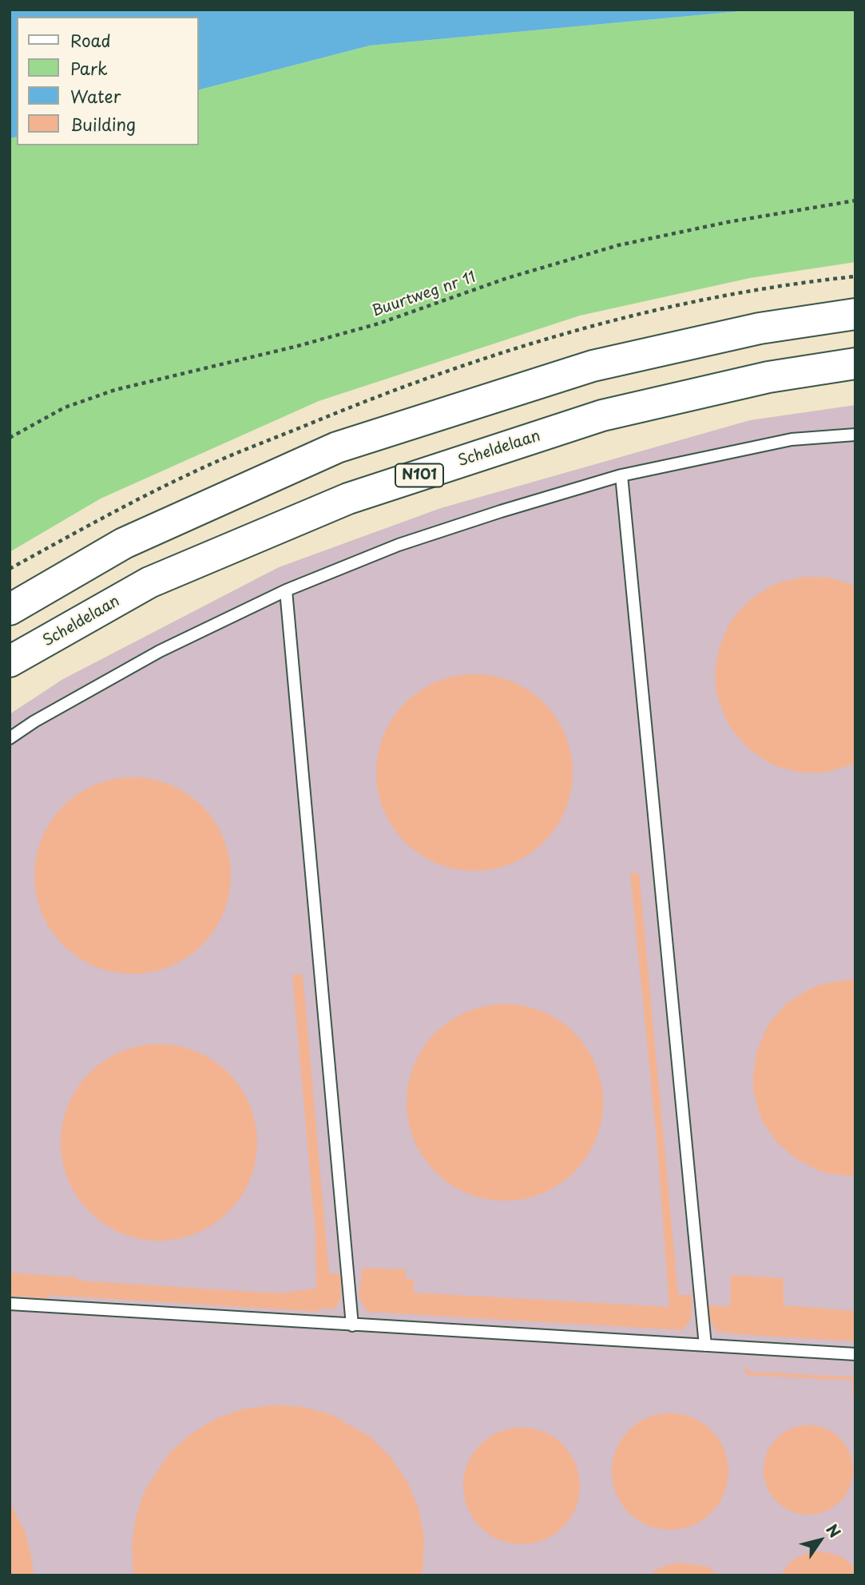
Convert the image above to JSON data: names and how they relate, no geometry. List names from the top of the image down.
{
  "streets": {
    "main road": ["Scheldelaan", "N101"],
    "path": ["Buurtweg nr 11"]
  },
  "legend": [
    "Road",
    "Park",
    "Water",
    "Building"
  ],
  "north": "top right"
}
